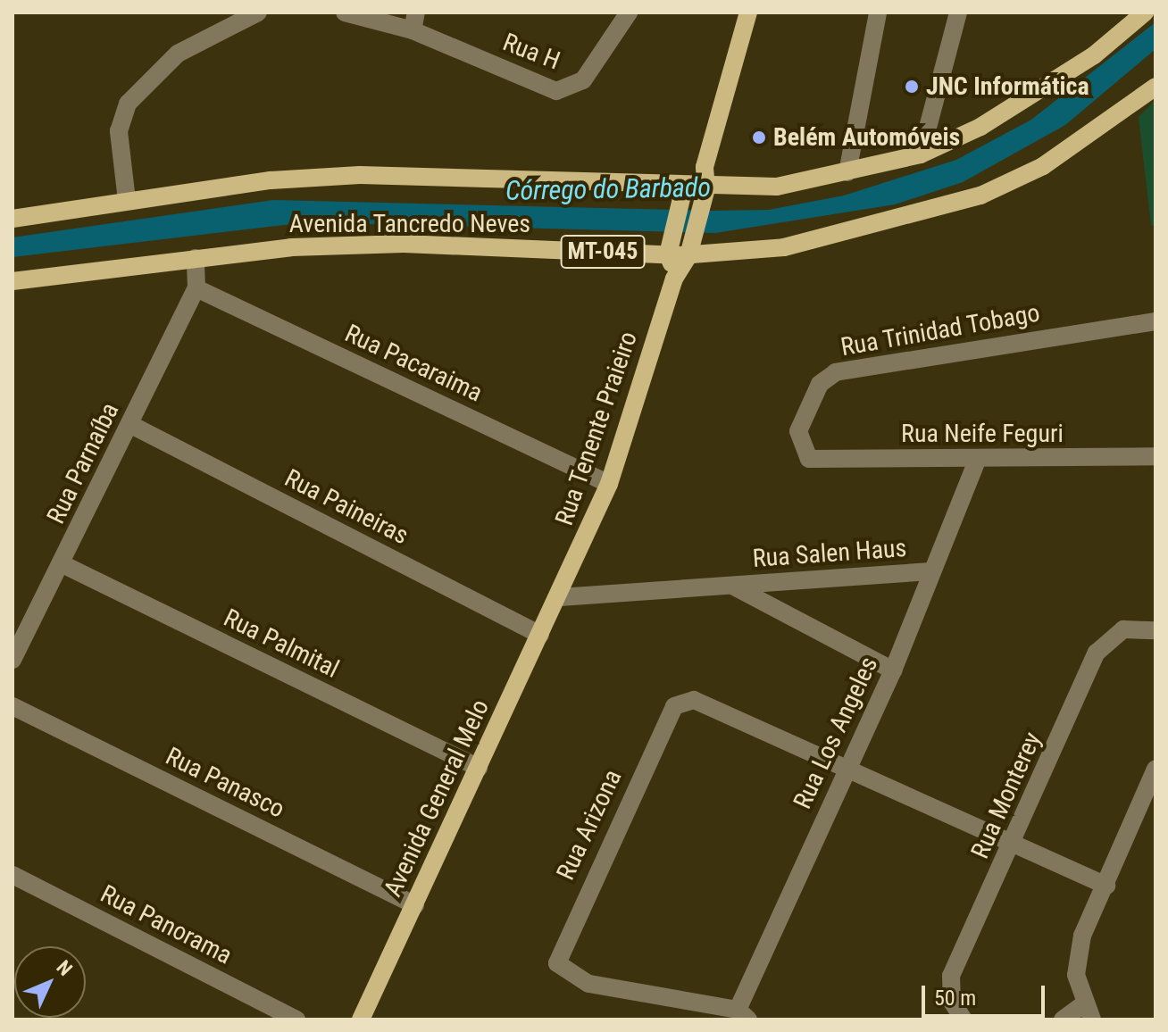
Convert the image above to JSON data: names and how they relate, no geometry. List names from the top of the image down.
{
  "streets": {
    "main road": [
      "Avenida Tancredo Neves",
      "MT-045",
      "Rua Tenente Praieiro",
      "Avenida General Melo"
    ],
    "street": [
      "Rua H",
      "Rua Trinidad Tobago",
      "Rua Pacaraima",
      "Rua Neife Feguri",
      "Rua Parnaíba",
      "Rua Paineiras",
      "Rua Salen Haus",
      "Rua Palmital",
      "Rua Los Angeles",
      "Rua Panasco",
      "Rua Monterey",
      "Rua Arizona",
      "Rua Panorama"
    ]
  },
  "crossings": [
    ["Avenida Tancredo Neves", "Rua Tenente Praieiro"],
    ["Rua Trinidad Tobago", "Rua Neife Feguri"],
    ["Rua Pacaraima", "Rua Tenente Praieiro"],
    ["Rua Pacaraima", "Rua Parnaíba"],
    ["Rua Tenente Praieiro", "Rua Salen Haus"],
    ["Rua Tenente Praieiro", "Avenida General Melo"],
    ["Rua Neife Feguri", "Rua Los Angeles"],
    ["Rua Parnaíba", "Rua Paineiras"],
    ["Rua Parnaíba", "Rua Palmital"],
    ["Rua Paineiras", "Avenida General Melo"],
    ["Rua Salen Haus", "Rua Los Angeles"],
    ["Rua Salen Haus", "Avenida General Melo"],
    ["Rua Palmital", "Avenida General Melo"],
    ["Rua Los Angeles", "Rua Arizona"],
    ["Rua Panasco", "Avenida General Melo"]
  ],
  "water": ["Córrego do Barbado"],
  "places": ["JNC Informática", "Belém Automóveis"],
  "scale_bar": "50 m",
  "north": "top right"
}
